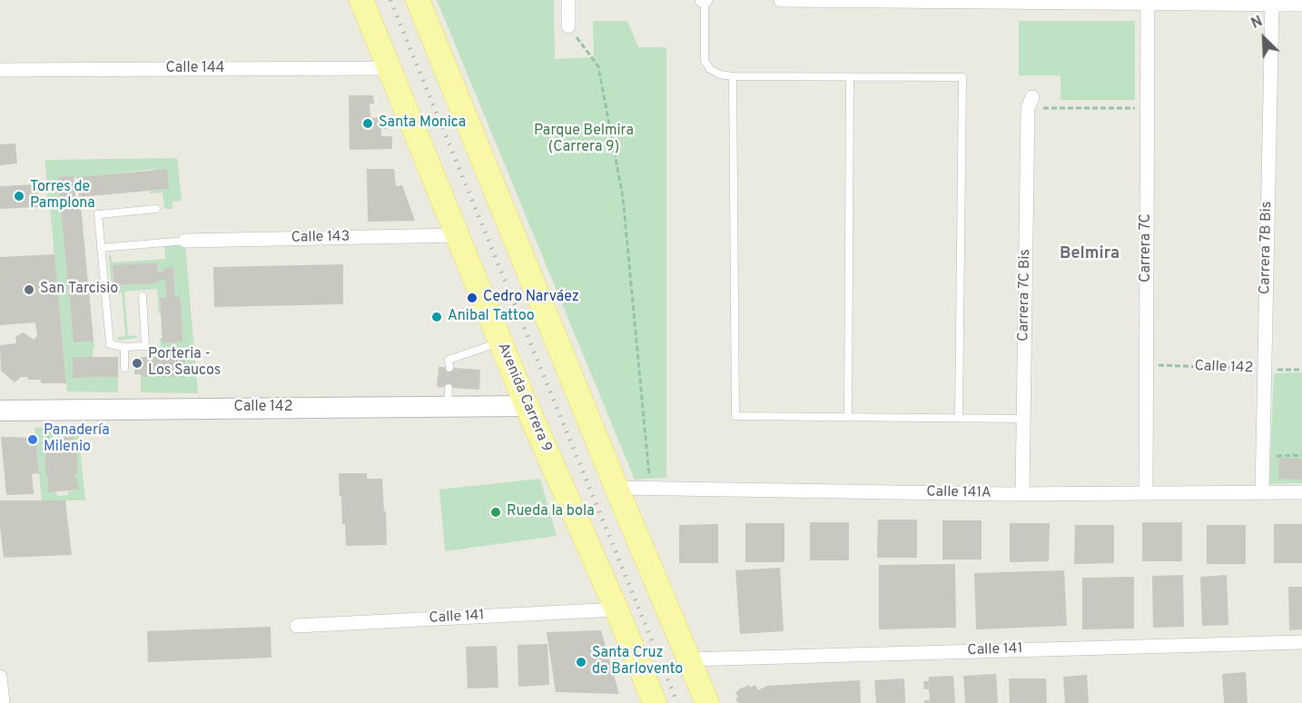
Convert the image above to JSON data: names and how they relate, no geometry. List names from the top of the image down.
{
  "streets": {
    "main road": ["Calle 142", "Avenida Carrera 9"],
    "street": [
      "Calle 144",
      "Calle 143",
      "Carrera 7C",
      "Carrera 7B Bis",
      "Carrera 7C Bis",
      "Calle 141A",
      "Calle 141"
    ]
  },
  "crossings": [
    ["Calle 144", "Avenida Carrera 9"],
    ["Calle 143", "Avenida Carrera 9"],
    ["Carrera 7C", "Calle 142"],
    ["Carrera 7C", "Calle 141A"],
    ["Carrera 7B Bis", "Calle 142"],
    ["Carrera 7B Bis", "Calle 141A"],
    ["Carrera 7C Bis", "Calle 141A"],
    ["Calle 142", "Avenida Carrera 9"],
    ["Avenida Carrera 9", "Calle 141"]
  ],
  "districts": ["Belmira"],
  "parks": ["Parque Belmira (Carrera 9)"],
  "places": [
    "Santa Monica",
    "Torres de Pamplona",
    "San Tarcisio",
    "Cedro Narváez",
    "Anibal Tattoo",
    "Porteria - Los Saucos",
    "Panadería Milenio",
    "Rueda la bola",
    "Santa Cruz de Barlovento"
  ],
  "north": "top left"
}
